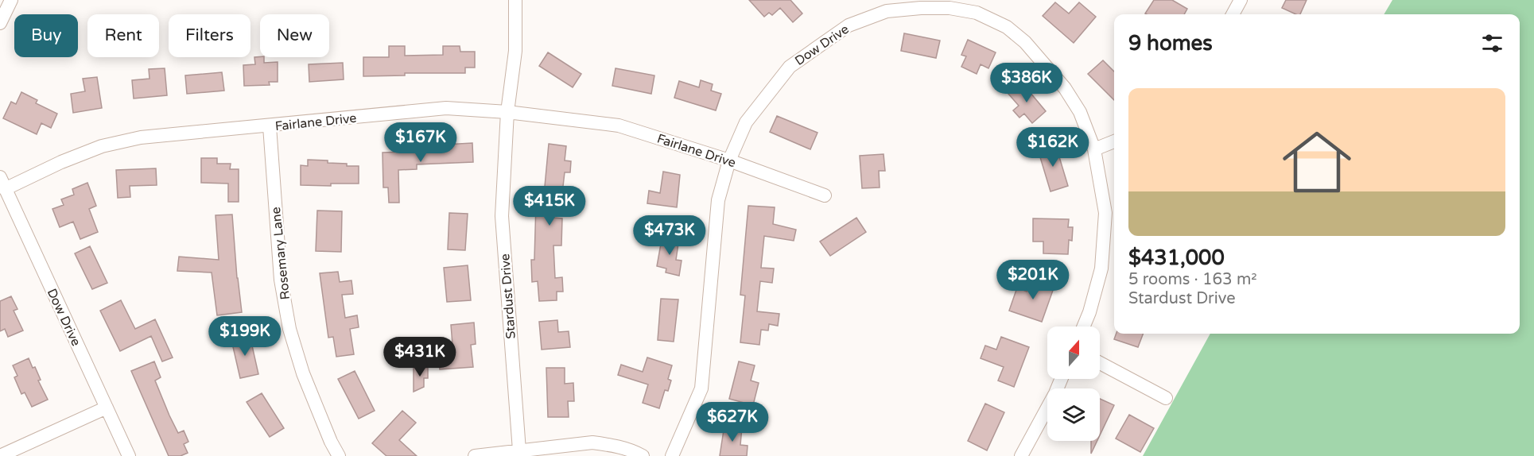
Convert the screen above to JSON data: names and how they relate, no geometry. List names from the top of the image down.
{
  "streets": {
    "street": [
      "Dow Drive",
      "Fairlane Drive",
      "Rosemary Lane",
      "Stardust Drive"
    ]
  },
  "crossings": [
    ["Dow Drive", "Fairlane Drive"],
    ["Fairlane Drive", "Rosemary Lane"],
    ["Fairlane Drive", "Stardust Drive"]
  ],
  "north": "top",
  "page": {
    "chip": [
      "Buy",
      "Rent",
      "Filters",
      "New"
    ],
    "heading": "9 homes",
    "price": [
      "$386K",
      "$167K",
      "$162K",
      "$415K",
      "$473K",
      "$201K",
      "$199K",
      "$431K",
      "$627K"
    ],
    "list": [
      {
        "name": "$431,000",
        "note": "5 rooms · 163 m² · Stardust Drive"
      }
    ]
  }
}
